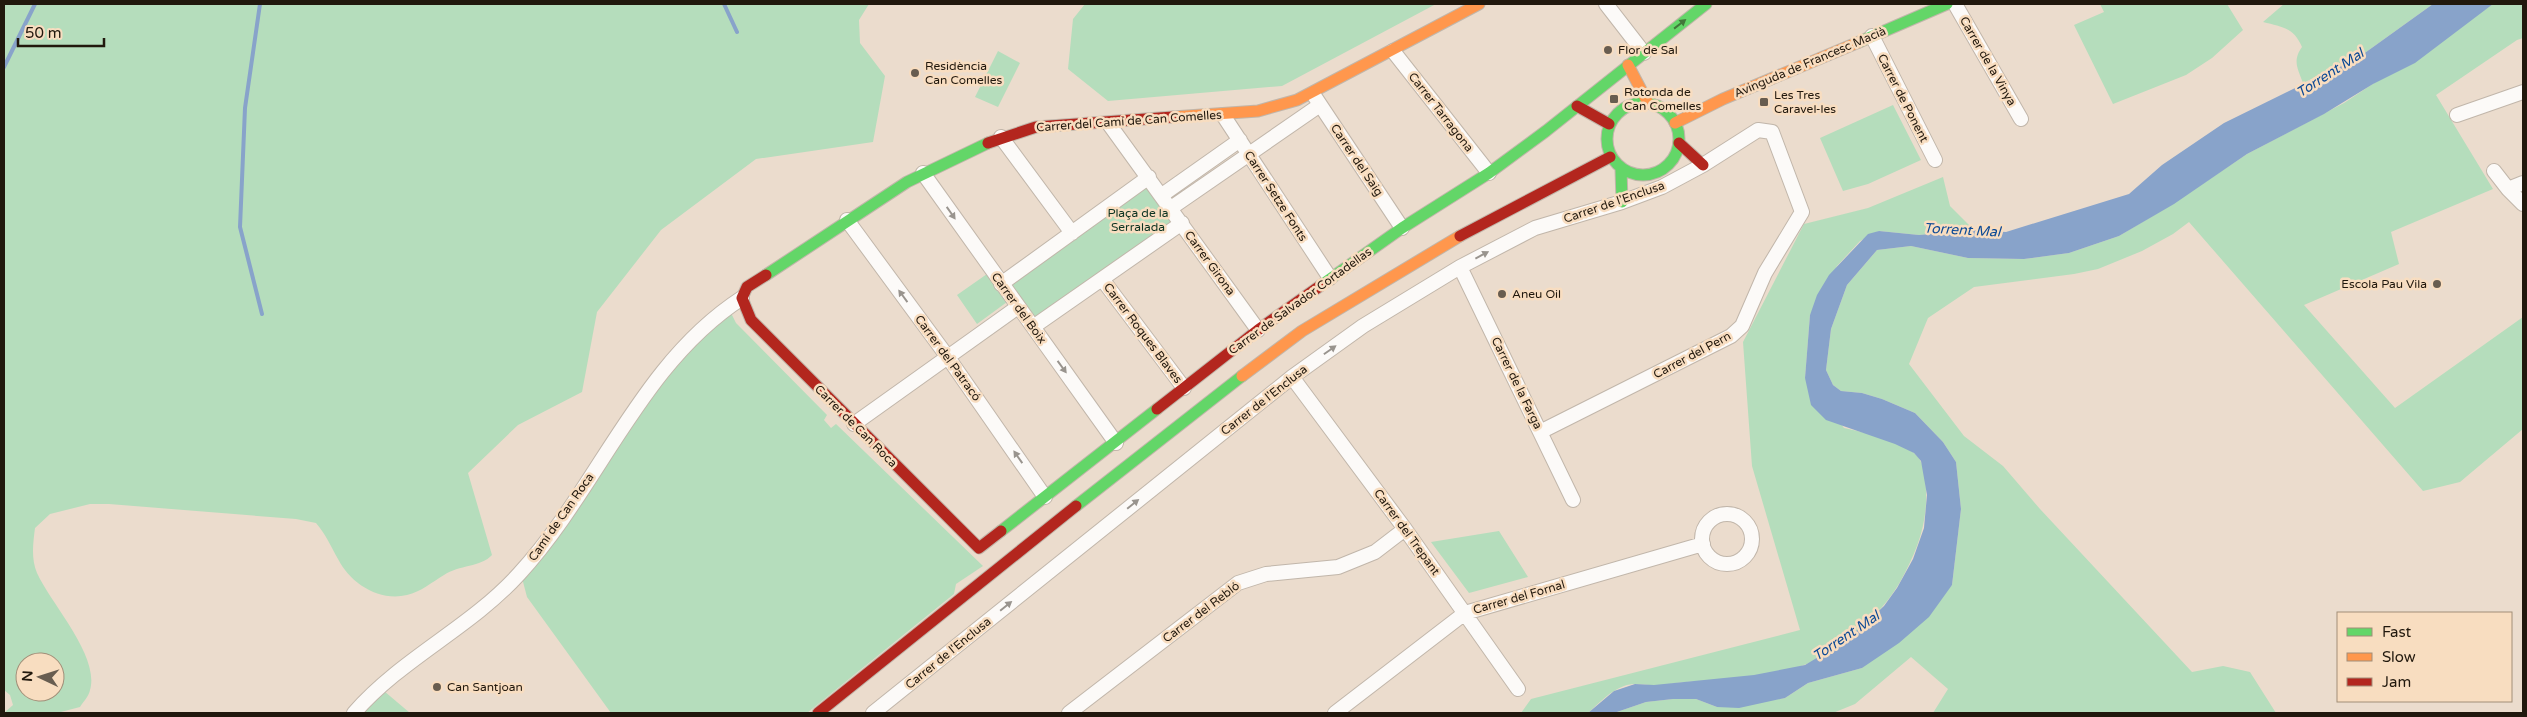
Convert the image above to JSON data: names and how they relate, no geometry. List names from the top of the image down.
{
  "streets": {
    "street": [
      "Carrer de la Vinya",
      "Avinguda de Francesc Macià",
      "Carrer de Ponent",
      "Carrer Tarragona",
      "Carrer del Camí de Can Comelles",
      "Carrer del Saig",
      "Carrer Setze Fonts",
      "Carrer de l'Enclusa",
      "Carrer Girona",
      "Carrer de Salvador Cortadellas",
      "Carrer del Boix",
      "Carrer Roques Blaves",
      "Carrer del Pern",
      "Carrer del Patracó",
      "Carrer de la Farga",
      "Carrer de Can Roca",
      "Camí de Can Roca",
      "Carrer del Trepant",
      "Carrer del Fornal",
      "Carrer del Rebló"
    ]
  },
  "crossings": [
    ["Avinguda de Francesc Macià", "Carrer de Ponent"],
    ["Carrer Tarragona", "Carrer del Camí de Can Comelles"],
    ["Carrer Tarragona", "Carrer de Salvador Cortadellas"],
    ["Carrer del Camí de Can Comelles", "Carrer del Saig"],
    ["Carrer del Camí de Can Comelles", "Carrer Setze Fonts"],
    ["Carrer del Camí de Can Comelles", "Carrer Girona"],
    ["Carrer del Camí de Can Comelles", "Carrer del Boix"],
    ["Carrer del Camí de Can Comelles", "Carrer del Patracó"],
    ["Carrer del Camí de Can Comelles", "Carrer de Can Roca"],
    ["Carrer del Camí de Can Comelles", "Camí de Can Roca"],
    ["Carrer del Saig", "Carrer de Salvador Cortadellas"],
    ["Carrer Setze Fonts", "Carrer de Salvador Cortadellas"],
    ["Carrer de l'Enclusa", "Carrer del Pern"],
    ["Carrer de l'Enclusa", "Carrer de la Farga"],
    ["Carrer de l'Enclusa", "Carrer del Trepant"],
    ["Carrer Girona", "Carrer de Salvador Cortadellas"],
    ["Carrer de Salvador Cortadellas", "Carrer del Boix"],
    ["Carrer de Salvador Cortadellas", "Carrer Roques Blaves"],
    ["Carrer de Salvador Cortadellas", "Carrer del Patracó"],
    ["Carrer de Salvador Cortadellas", "Carrer de Can Roca"],
    ["Carrer del Pern", "Carrer de la Farga"],
    ["Carrer de Can Roca", "Camí de Can Roca"],
    ["Carrer del Trepant", "Carrer del Fornal"],
    ["Carrer del Trepant", "Carrer del Rebló"]
  ],
  "one_way": ["Carrer del Patracó"],
  "water": ["Torrent Mal"],
  "parks": ["Plaça de la Serralada"],
  "places": {
    "other": [
      "Flor de Sal",
      "Residència Can Comelles",
      "Escola Pau Vila",
      "Aneu Oil",
      "Can Santjoan"
    ],
    "transit": ["Rotonda de Can Comelles", "Les Tres Caravel-les"]
  },
  "legend": ["Fast", "Slow", "Jam"],
  "scale_bar": "50 m",
  "north": "left"
}
